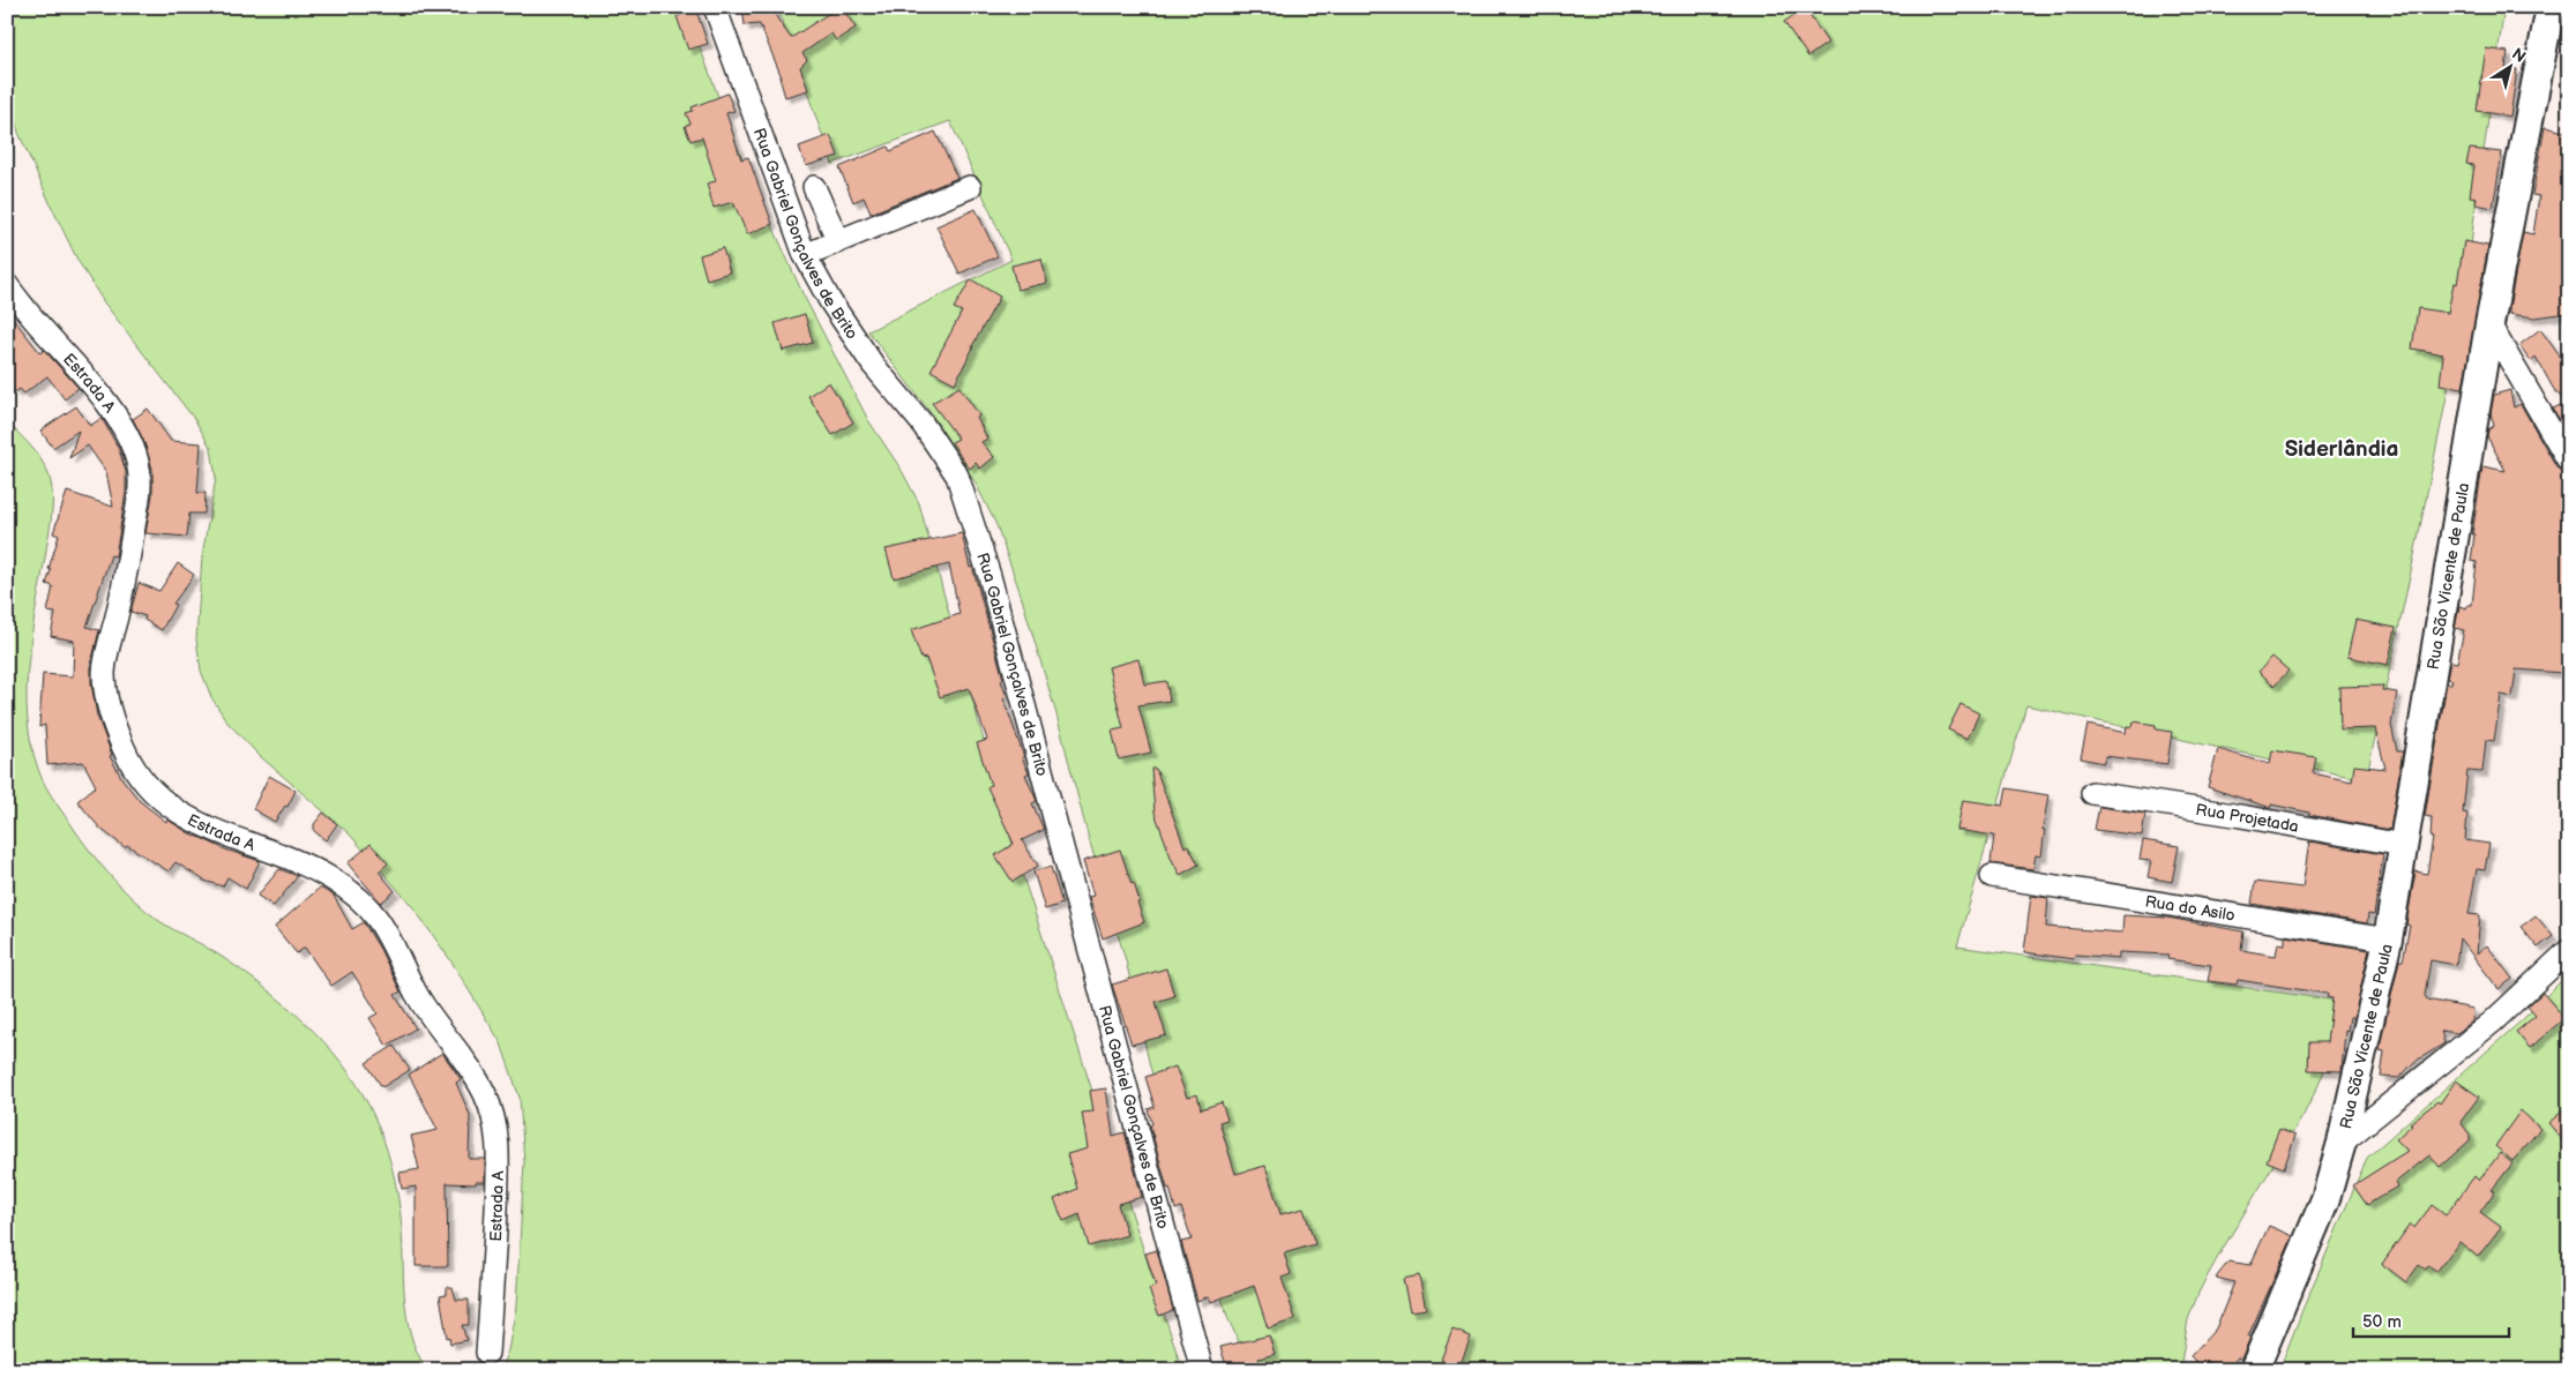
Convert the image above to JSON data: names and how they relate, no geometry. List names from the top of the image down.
{
  "streets": {
    "street": [
      "Rua Gabriel Gonçalves de Brito",
      "Estrada A",
      "Rua São Vicente de Paula",
      "Rua Projetada",
      "Rua do Asilo"
    ]
  },
  "crossings": [
    ["Rua São Vicente de Paula", "Rua Projetada"],
    ["Rua São Vicente de Paula", "Rua do Asilo"]
  ],
  "districts": ["Siderlândia"],
  "scale_bar": "50 m",
  "north": "top right"
}
